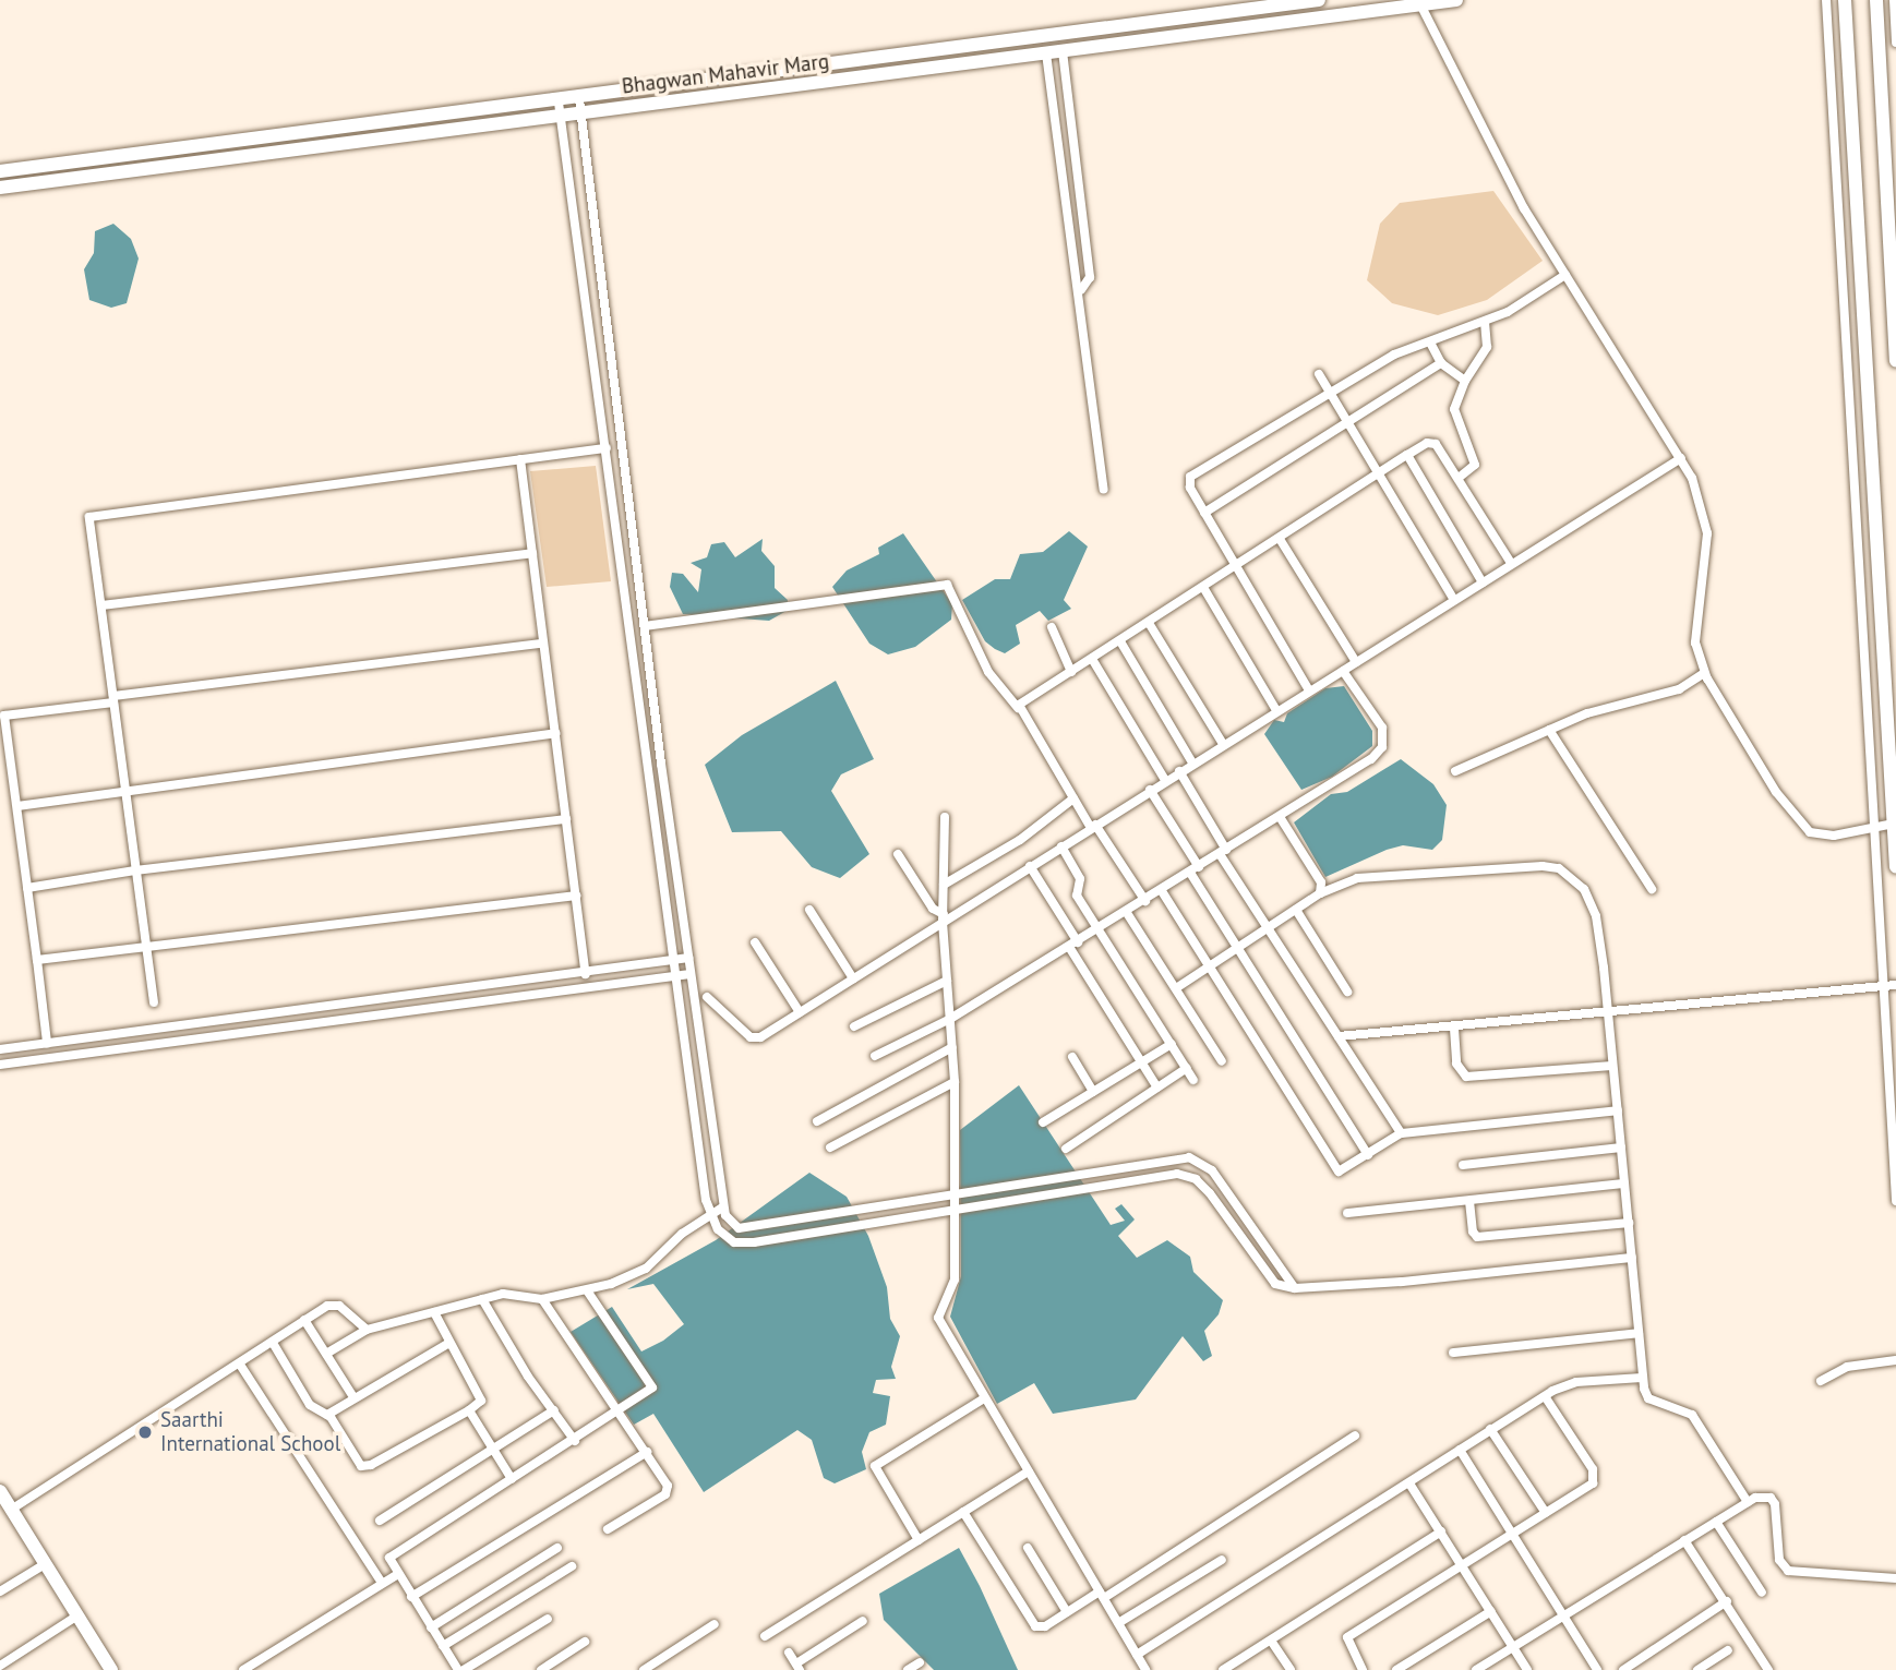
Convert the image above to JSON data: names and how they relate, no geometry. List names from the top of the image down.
{
  "streets": {
    "main road": ["Bhagwan Mahavir Marg"]
  },
  "places": ["Saarthi International School"]
}
